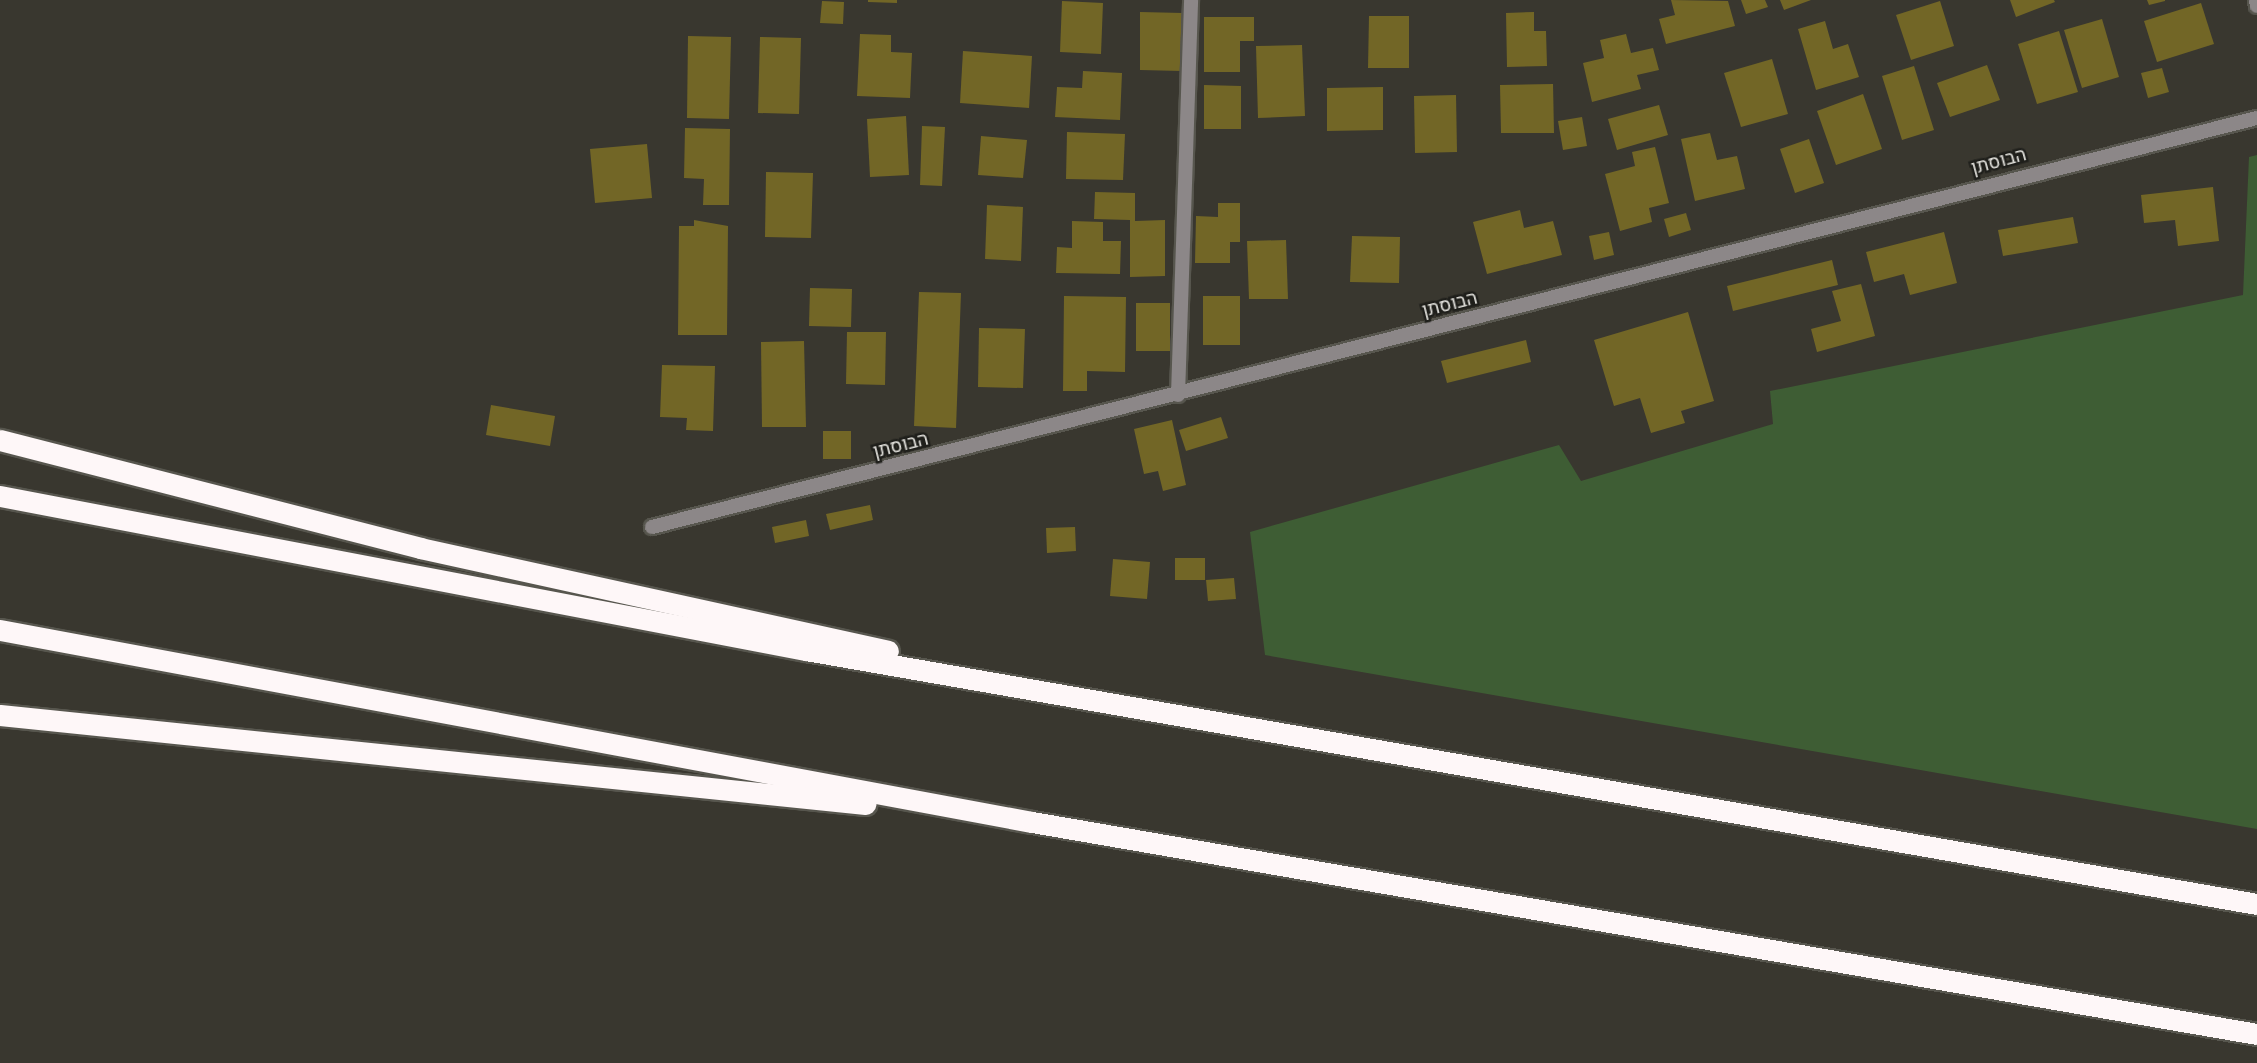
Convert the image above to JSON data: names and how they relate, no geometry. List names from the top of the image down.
{
  "streets": {
    "street": ["הבוסתן"]
  }
}
